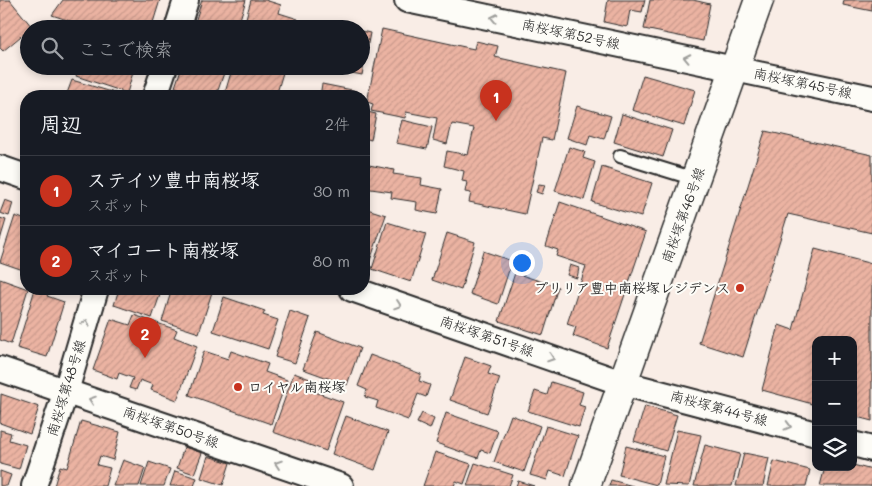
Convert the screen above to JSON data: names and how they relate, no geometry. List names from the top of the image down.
{
  "streets": {
    "street": [
      "南桜塚第52号線",
      "南桜塚第45号線",
      "南桜塚第46号線",
      "南桜塚第51号線",
      "南桜塚第48号線",
      "南桜塚第44号線",
      "南桜塚第50号線"
    ]
  },
  "crossings": [
    ["南桜塚第52号線", "南桜塚第45号線"],
    ["南桜塚第52号線", "南桜塚第46号線"],
    ["南桜塚第45号線", "南桜塚第46号線"],
    ["南桜塚第46号線", "南桜塚第51号線"],
    ["南桜塚第46号線", "南桜塚第44号線"],
    ["南桜塚第51号線", "南桜塚第44号線"],
    ["南桜塚第48号線", "南桜塚第50号線"]
  ],
  "one_way": [
    "南桜塚第52号線",
    "南桜塚第51号線",
    "南桜塚第48号線",
    "南桜塚第44号線",
    "南桜塚第50号線"
  ],
  "places": ["プリリア豊中南桜塚レジデンス", "ロイヤル南桜塚"],
  "page": {
    "search": "ここで検索",
    "pins": ["1", "2"],
    "heading": ["周辺", "2件"],
    "list": [
      {
        "mark": "1",
        "name": "ステイツ豊中南桜塚",
        "note": "スポット",
        "value": "30 m"
      },
      {
        "mark": "2",
        "name": "マイコート南桜塚",
        "note": "スポット",
        "value": "80 m"
      }
    ],
    "map_buttons": ["+", "−"]
  }
}
